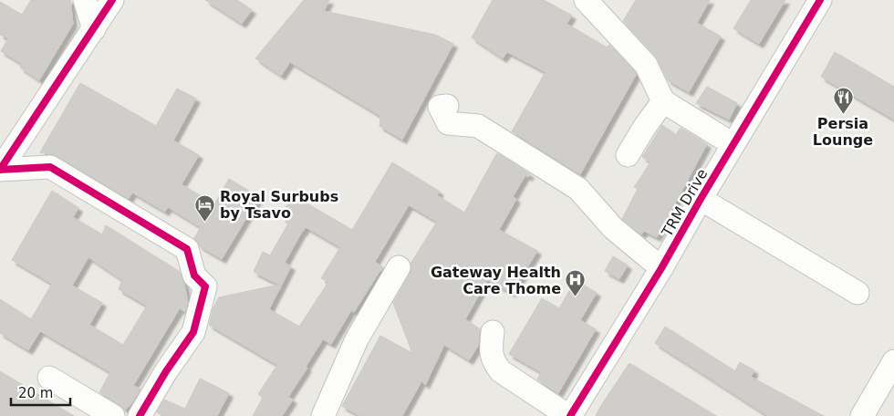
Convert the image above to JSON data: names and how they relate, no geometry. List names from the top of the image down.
{
  "streets": {
    "street": ["TRM Drive"]
  },
  "places": {
    "restaurant": ["Persia Lounge"],
    "hotel": ["Royal Surbubs by Tsavo"],
    "hospital": ["Gateway Health Care Thome"]
  },
  "scale_bar": "20 m"
}
